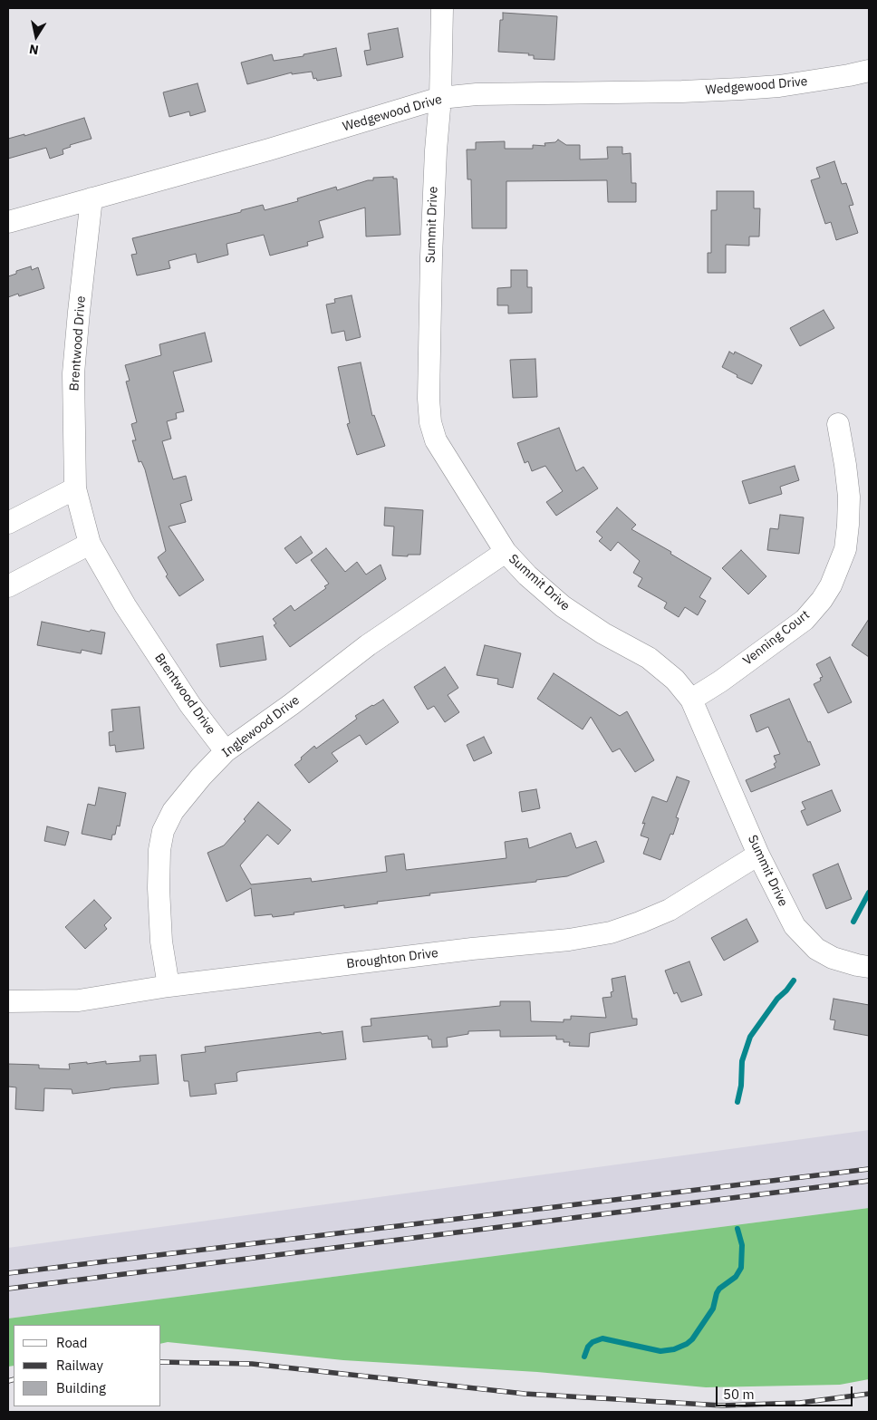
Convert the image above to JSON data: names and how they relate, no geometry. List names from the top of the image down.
{
  "streets": {
    "street": [
      "Wedgewood Drive",
      "Summit Drive",
      "Brentwood Drive",
      "Venning Court",
      "Inglewood Drive",
      "Broughton Drive"
    ]
  },
  "crossings": [
    ["Wedgewood Drive", "Summit Drive"],
    ["Wedgewood Drive", "Brentwood Drive"],
    ["Summit Drive", "Venning Court"],
    ["Summit Drive", "Inglewood Drive"],
    ["Summit Drive", "Broughton Drive"],
    ["Brentwood Drive", "Inglewood Drive"],
    ["Inglewood Drive", "Broughton Drive"]
  ],
  "legend": ["Road", "Railway", "Building"],
  "scale_bar": "50 m",
  "north": "bottom"
}
